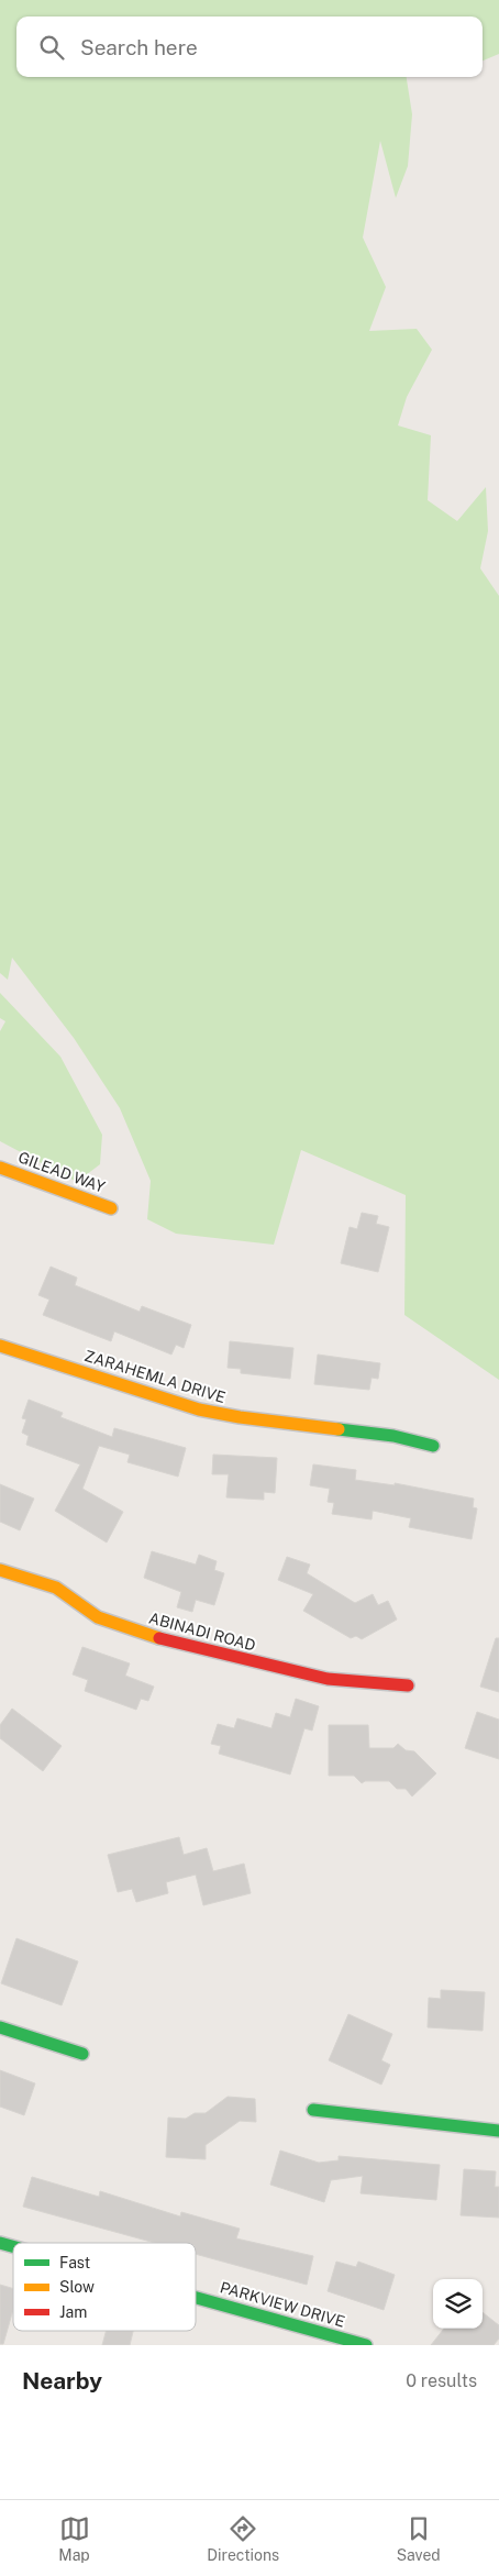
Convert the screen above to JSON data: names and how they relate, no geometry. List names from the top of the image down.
{
  "streets": {
    "street": [
      "GILEAD WAY",
      "ZARAHEMLA DRIVE",
      "ABINADI ROAD",
      "PARKVIEW DRIVE"
    ]
  },
  "legend": ["Fast", "Slow", "Jam"],
  "page": {
    "search": "Search here",
    "heading": ["Nearby", "0 results"],
    "nav": ["Map", "Directions", "Saved"]
  }
}
